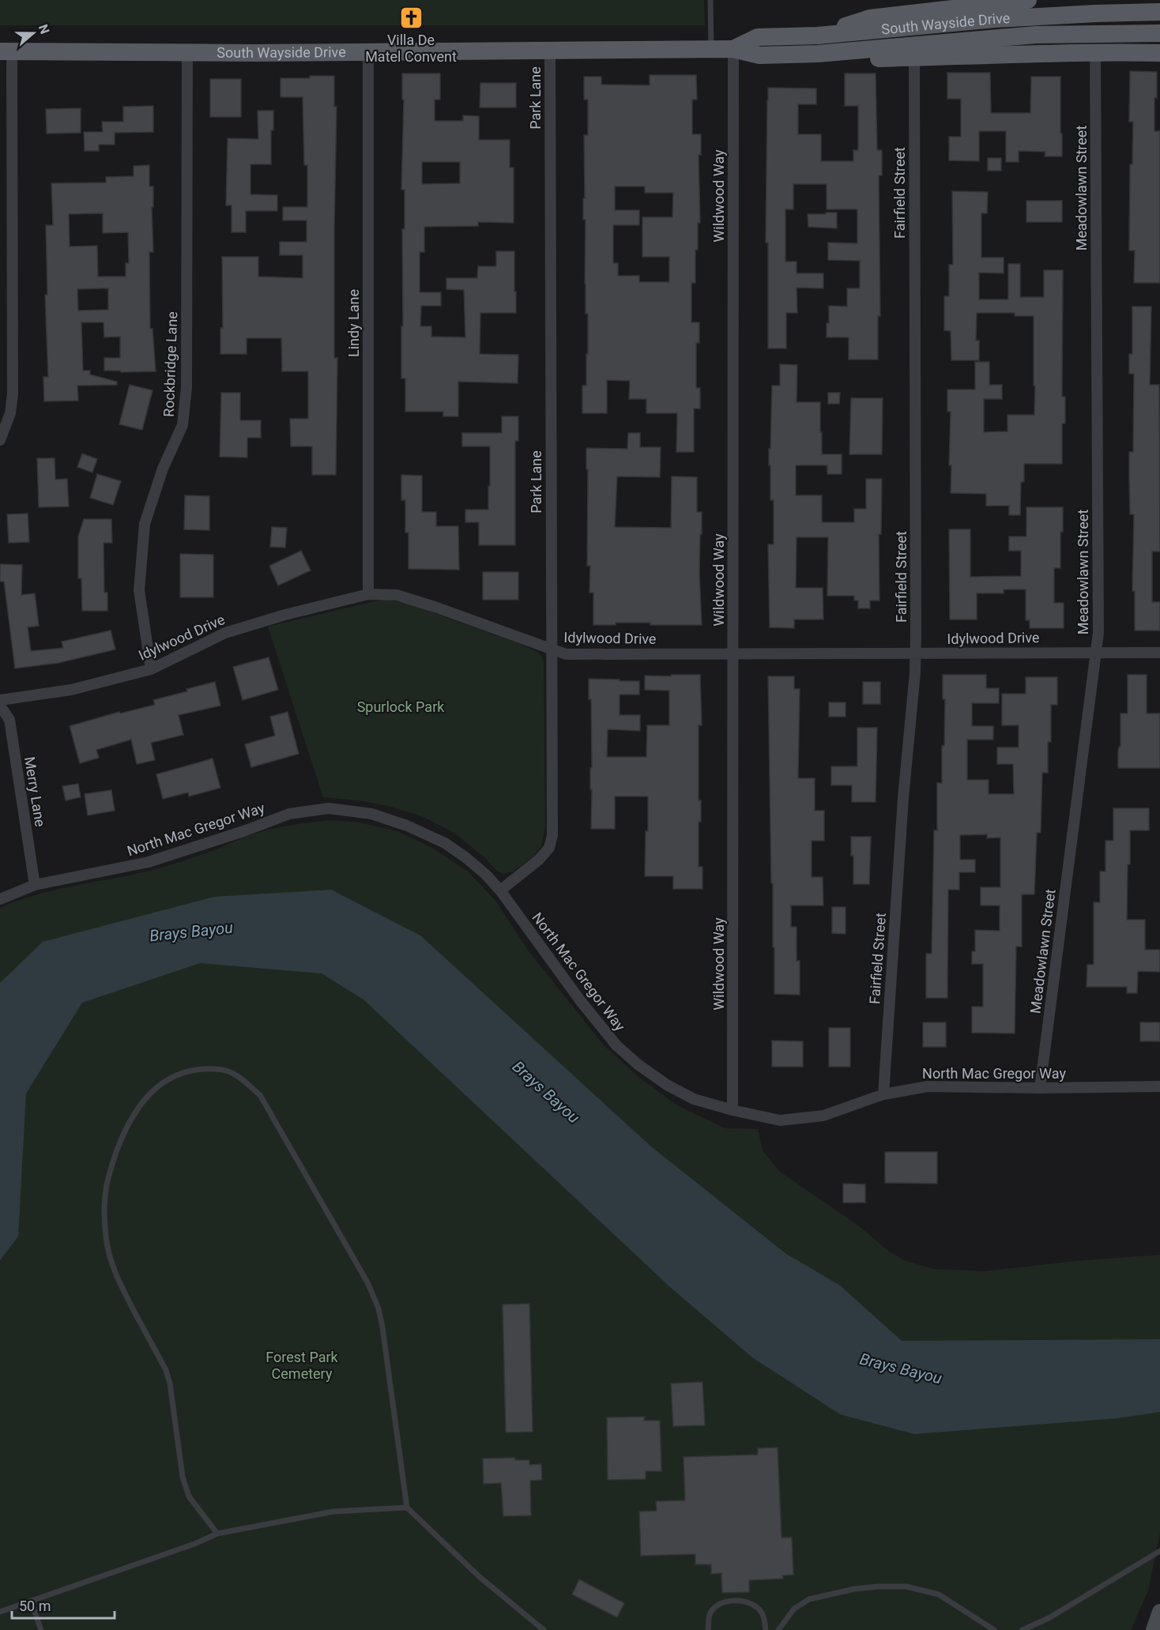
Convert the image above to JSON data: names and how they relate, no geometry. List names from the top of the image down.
{
  "streets": {
    "main road": ["South Wayside Drive"],
    "street": [
      "Park Lane",
      "Meadowlawn Street",
      "Fairfield Street",
      "Wildwood Way",
      "Lindy Lane",
      "Rockbridge Lane",
      "Idylwood Drive",
      "Merry Lane",
      "North Mac Gregor Way"
    ]
  },
  "crossings": [
    ["South Wayside Drive", "Park Lane"],
    ["South Wayside Drive", "Wildwood Way"],
    ["South Wayside Drive", "Lindy Lane"],
    ["South Wayside Drive", "Rockbridge Lane"],
    ["Park Lane", "Idylwood Drive"],
    ["Park Lane", "North Mac Gregor Way"],
    ["Meadowlawn Street", "Idylwood Drive"],
    ["Meadowlawn Street", "North Mac Gregor Way"],
    ["Fairfield Street", "Idylwood Drive"],
    ["Fairfield Street", "North Mac Gregor Way"],
    ["Wildwood Way", "Idylwood Drive"],
    ["Wildwood Way", "North Mac Gregor Way"],
    ["Lindy Lane", "Idylwood Drive"],
    ["Rockbridge Lane", "Idylwood Drive"],
    ["Merry Lane", "North Mac Gregor Way"]
  ],
  "water": ["Brays Bayou"],
  "parks": ["Spurlock Park", "Forest Park Cemetery"],
  "places": {
    "church": ["Villa De Matel Convent"]
  },
  "scale_bar": "50 m",
  "north": "right"
}
